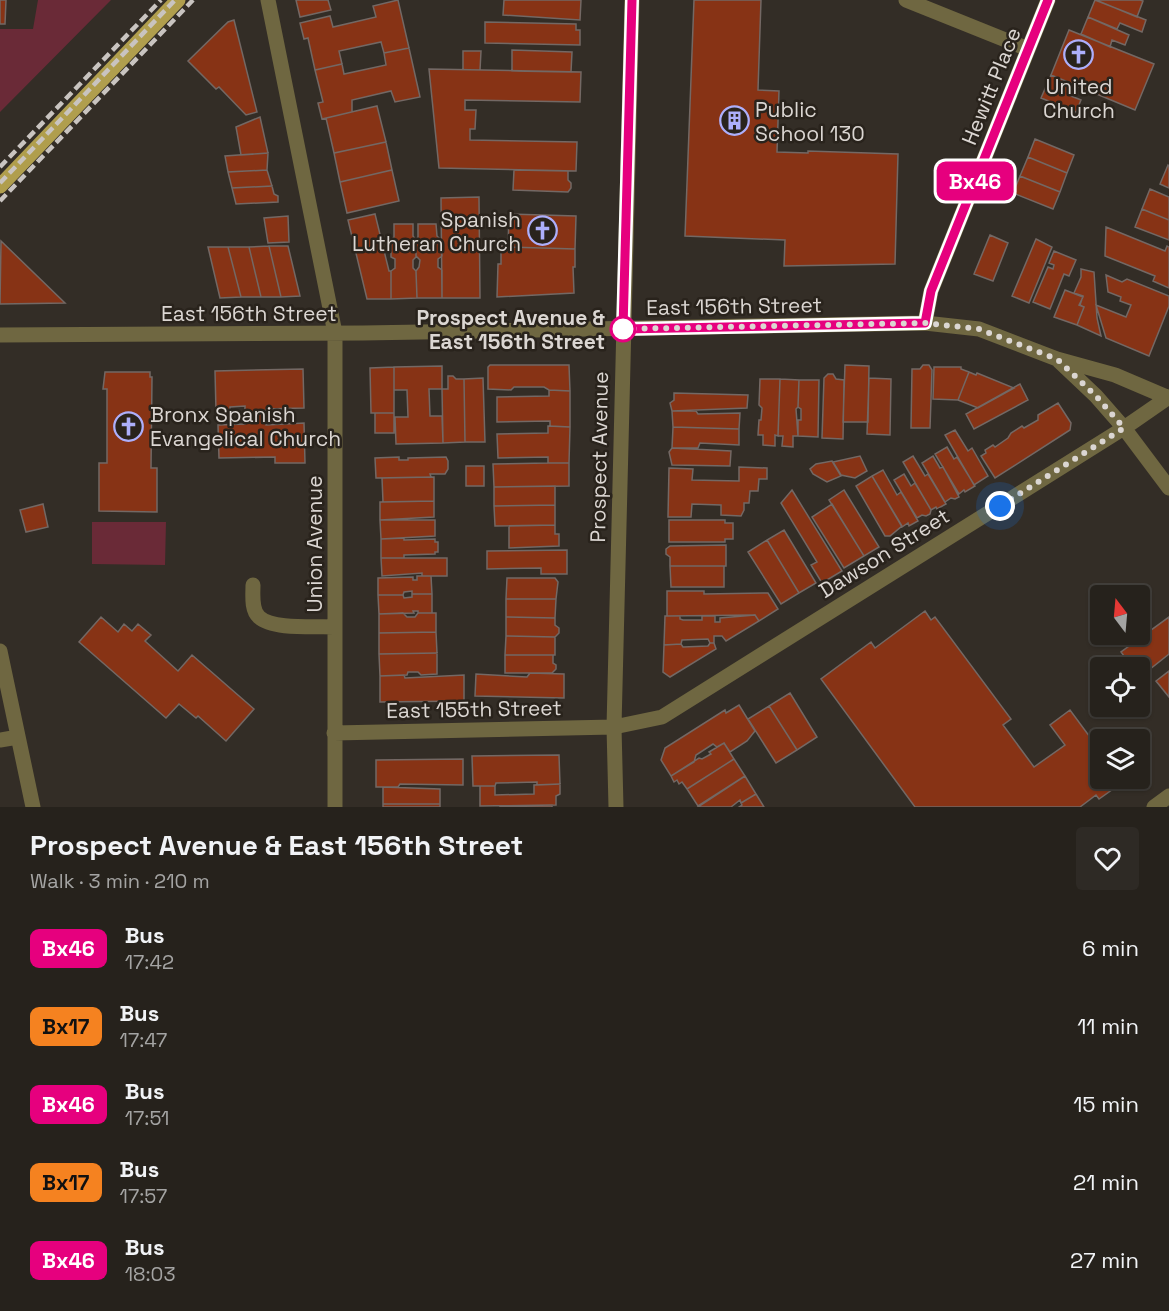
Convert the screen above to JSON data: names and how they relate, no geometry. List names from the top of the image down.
{
  "streets": {
    "street": [
      "Hewitt Place",
      "East 156th Street",
      "Prospect Avenue",
      "Union Avenue",
      "Dawson Street",
      "East 155th Street"
    ]
  },
  "crossings": [
    ["Hewitt Place", "East 156th Street"],
    ["East 156th Street", "Prospect Avenue"],
    ["East 156th Street", "Union Avenue"],
    ["East 156th Street", "Dawson Street"],
    ["Prospect Avenue", "Dawson Street"],
    ["Prospect Avenue", "East 155th Street"],
    ["Union Avenue", "East 155th Street"],
    ["Dawson Street", "East 155th Street"]
  ],
  "places": {
    "church": ["United Church", "Spanish Lutheran Church", "Bronx Spanish Evangelical Church"],
    "building": ["Public School 130"],
    "other": ["Prospect Avenue & East 156th Street"]
  },
  "lines": ["bus line Bx46"],
  "north": "top",
  "page": {
    "on_map": "Bx46",
    "heading": ["Prospect Avenue & East 156th Street", "Walk · 3 min · 210 m"],
    "list": [
      {
        "mark": "Bx46",
        "name": "Bus",
        "note": "17:42",
        "value": "6 min"
      },
      {
        "mark": "Bx17",
        "name": "Bus",
        "note": "17:47",
        "value": "11 min"
      },
      {
        "mark": "Bx46",
        "name": "Bus",
        "note": "17:51",
        "value": "15 min"
      },
      {
        "mark": "Bx17",
        "name": "Bus",
        "note": "17:57",
        "value": "21 min"
      },
      {
        "mark": "Bx46",
        "name": "Bus",
        "note": "18:03",
        "value": "27 min"
      }
    ]
  }
}
